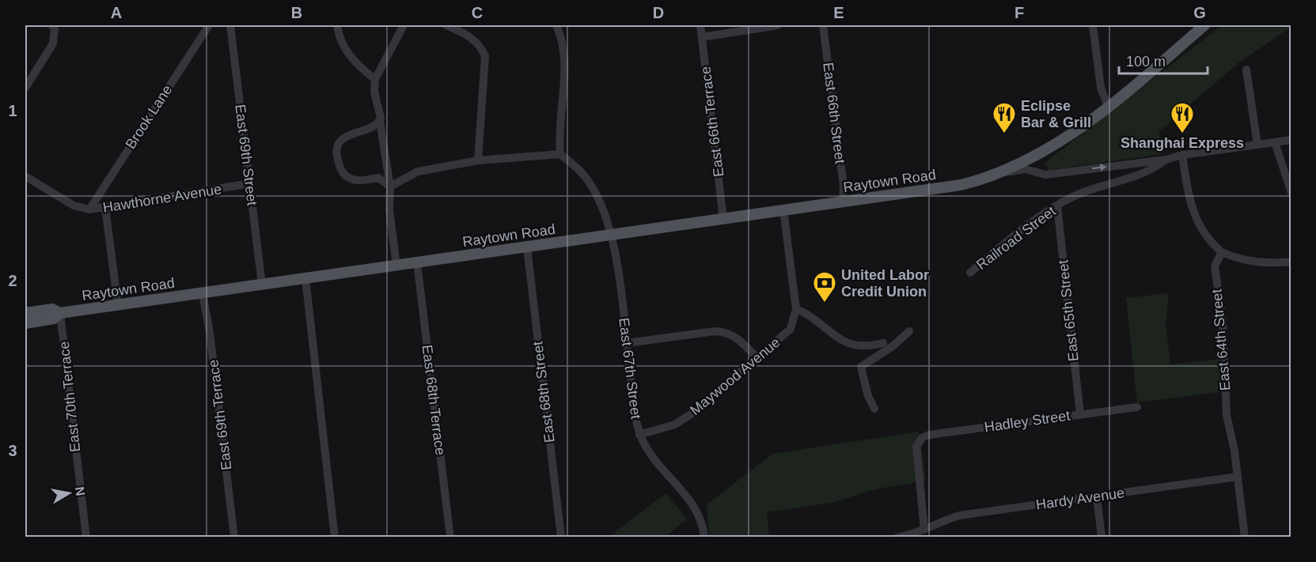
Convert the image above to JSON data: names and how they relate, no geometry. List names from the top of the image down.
{
  "streets": {
    "main road": ["Raytown Road"],
    "street": [
      "East 66th Street",
      "Brook Lane",
      "East 66th Terrace",
      "East 69th Street",
      "Hawthorne Avenue",
      "Railroad Street",
      "East 65th Street",
      "East 64th Street",
      "East 67th Street",
      "Maywood Avenue",
      "East 68th Street",
      "East 70th Terrace",
      "East 68th Terrace",
      "East 69th Terrace",
      "Hadley Street",
      "Hardy Avenue"
    ]
  },
  "crossings": [
    ["East 66th Street", "Raytown Road"],
    ["Brook Lane", "Hawthorne Avenue"],
    ["East 66th Terrace", "Raytown Road"],
    ["East 69th Street", "Raytown Road"],
    ["East 69th Street", "Hawthorne Avenue"],
    ["Raytown Road", "East 67th Street"],
    ["Raytown Road", "East 68th Street"],
    ["Raytown Road", "East 70th Terrace"],
    ["Raytown Road", "East 68th Terrace"],
    ["Raytown Road", "East 69th Terrace"],
    ["Railroad Street", "East 65th Street"],
    ["East 65th Street", "Hadley Street"],
    ["East 64th Street", "Hardy Avenue"],
    ["East 67th Street", "Maywood Avenue"],
    ["Hadley Street", "Hardy Avenue"]
  ],
  "places": {
    "restaurant": ["Eclipse Bar & Grill", "Shanghai Express"],
    "bank": ["United Labor Credit Union"]
  },
  "scale_bar": "100 m",
  "north": "right",
  "grid": {
    "columns": [
      "A",
      "B",
      "C",
      "D",
      "E",
      "F",
      "G"
    ],
    "rows": ["1", "2", "3"]
  }
}
